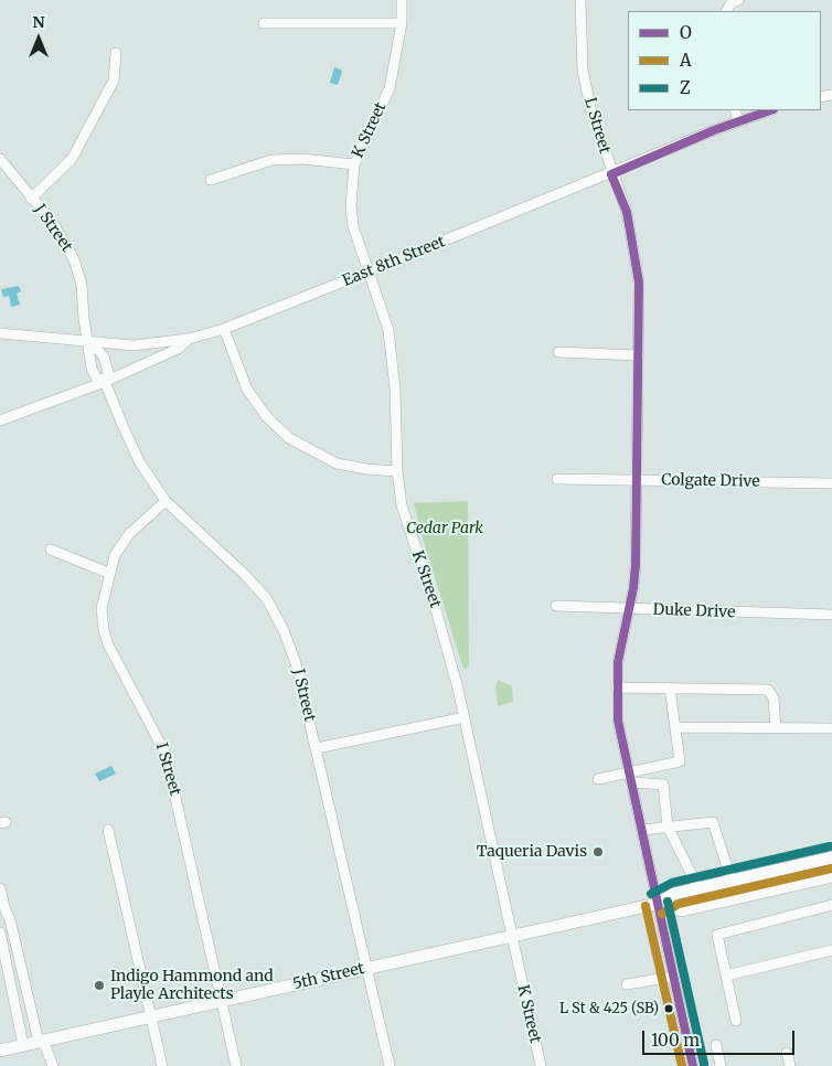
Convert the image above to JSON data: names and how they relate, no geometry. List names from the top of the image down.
{
  "streets": {
    "main road": ["5th Street"],
    "street": [
      "L Street",
      "K Street",
      "J Street",
      "East 8th Street",
      "Colgate Drive",
      "Duke Drive",
      "I Street"
    ]
  },
  "crossings": [
    ["L Street", "East 8th Street"],
    ["L Street", "Colgate Drive"],
    ["L Street", "Duke Drive"],
    ["L Street", "5th Street"],
    ["K Street", "East 8th Street"],
    ["K Street", "5th Street"],
    ["J Street", "East 8th Street"],
    ["J Street", "I Street"],
    ["J Street", "5th Street"],
    ["I Street", "5th Street"]
  ],
  "parks": ["Cedar Park"],
  "places": ["Taqueria Davis", "Indigo Hammond and Playle Architects", "L St & 425 (SB)"],
  "lines": ["transit line O", "transit line Z", "transit line A"],
  "legend": ["O", "A", "Z"],
  "scale_bar": "100 m",
  "north": "top"
}
